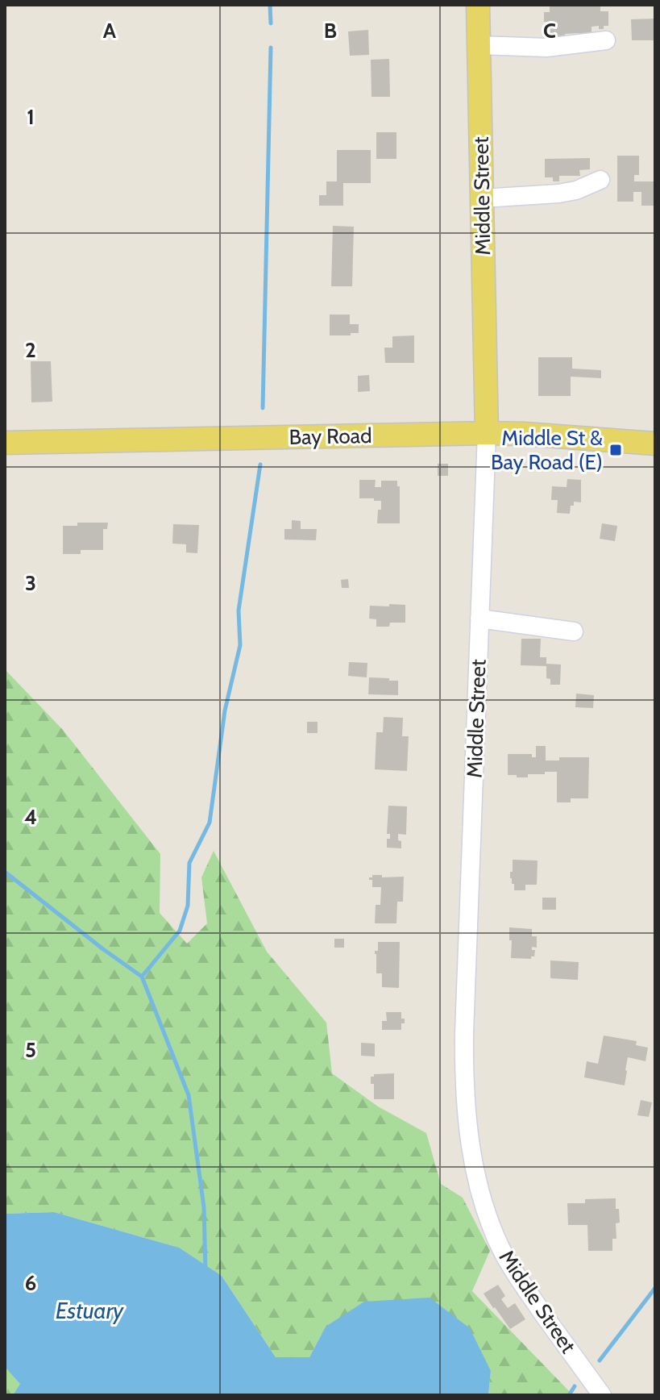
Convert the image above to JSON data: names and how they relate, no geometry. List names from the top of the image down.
{
  "streets": {
    "main road": ["Middle Street", "Bay Road"]
  },
  "crossings": [
    ["Middle Street", "Bay Road"]
  ],
  "water": ["Estuary"],
  "places": {
    "transit": ["Middle St & Bay Road (E)"]
  },
  "grid": {
    "columns": ["A", "B", "C"],
    "rows": [
      "1",
      "2",
      "3",
      "4",
      "5",
      "6"
    ]
  }
}
